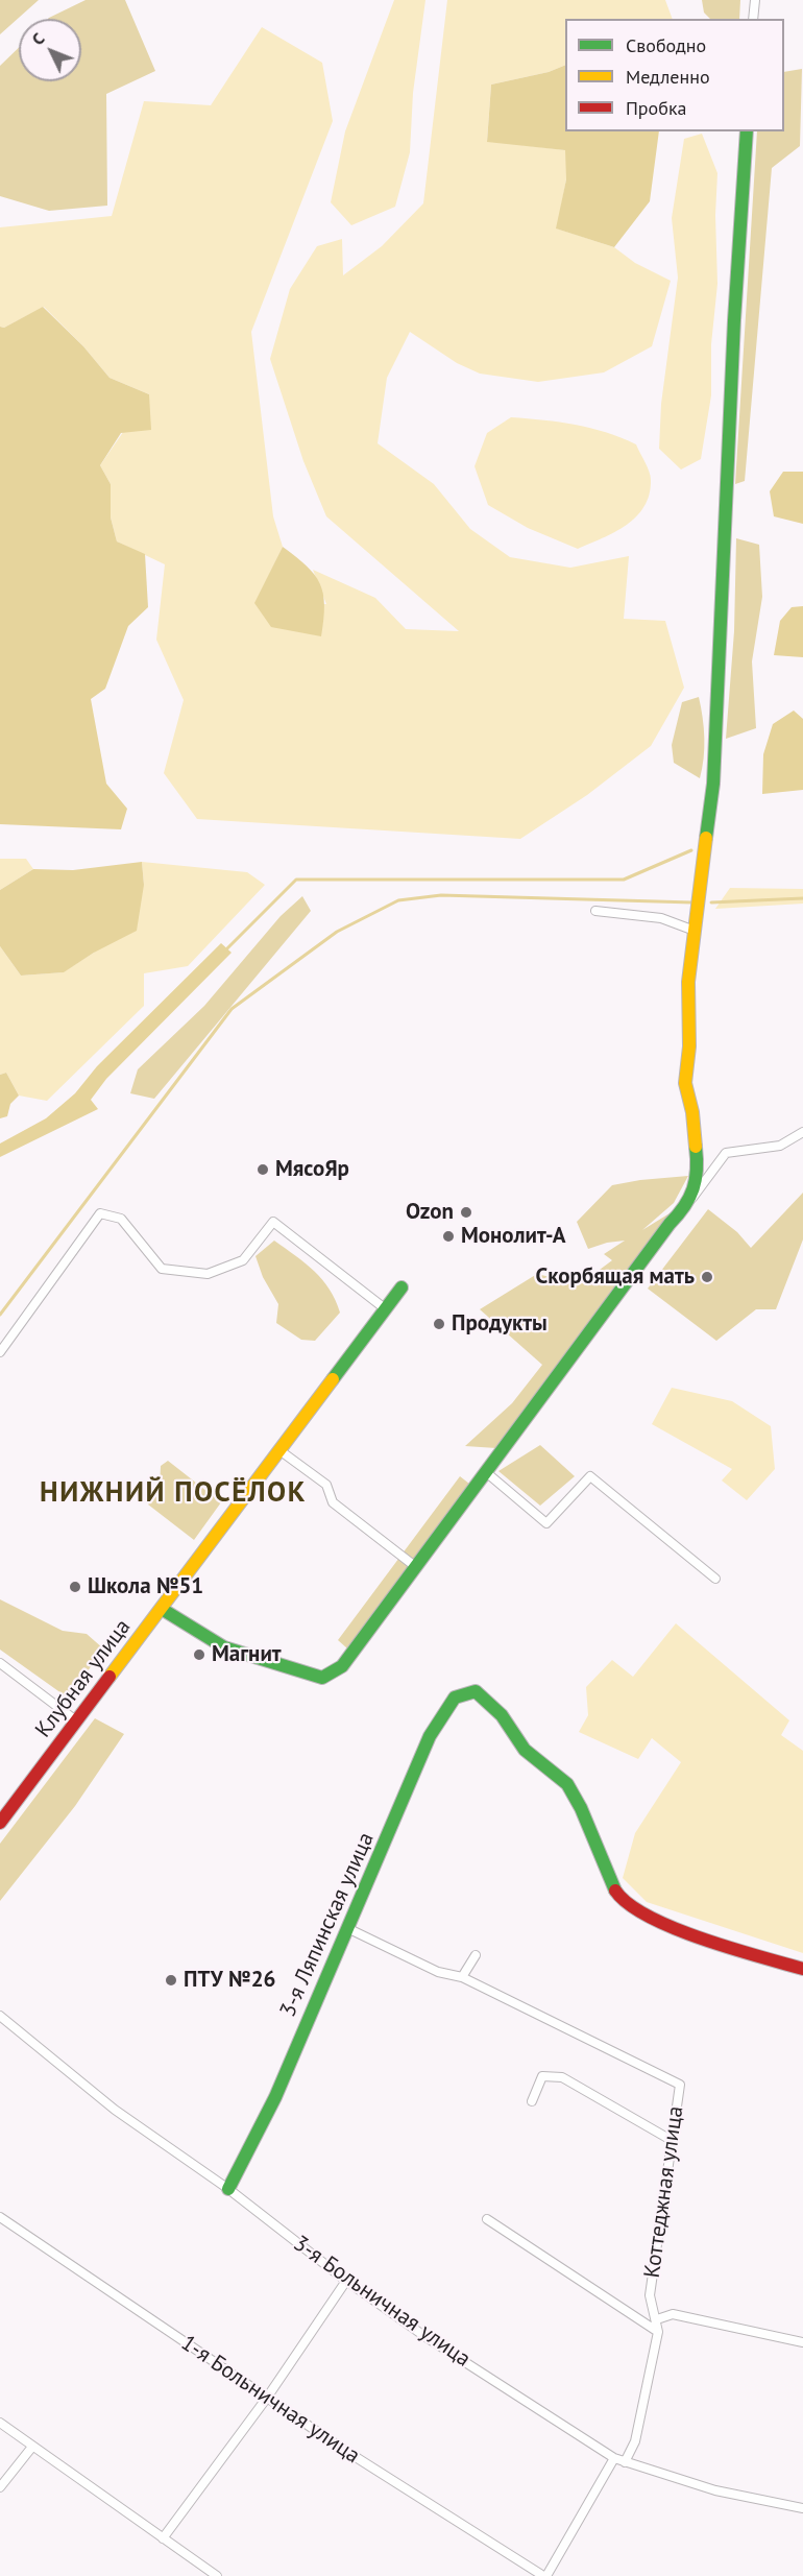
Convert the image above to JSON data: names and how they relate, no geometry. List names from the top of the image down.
{
  "streets": {
    "street": [
      "Клубная улица",
      "3-я Ляпинская улица",
      "Коттеджная улица",
      "3-я Больничная улица",
      "1-я Больничная улица"
    ]
  },
  "crossings": [
    ["3-я Ляпинская улица", "3-я Больничная улица"],
    ["Коттеджная улица", "3-я Больничная улица"]
  ],
  "districts": ["НИЖНИЙ ПОСЁЛОК"],
  "places": [
    "МясоЯр",
    "Ozon",
    "Монолит-А",
    "Скорбящая мать",
    "Продукты",
    "Школа №51",
    "Магнит",
    "ПТУ №26"
  ],
  "legend": ["Свободно", "Медленно", "Пробка"],
  "north": "top left"
}
